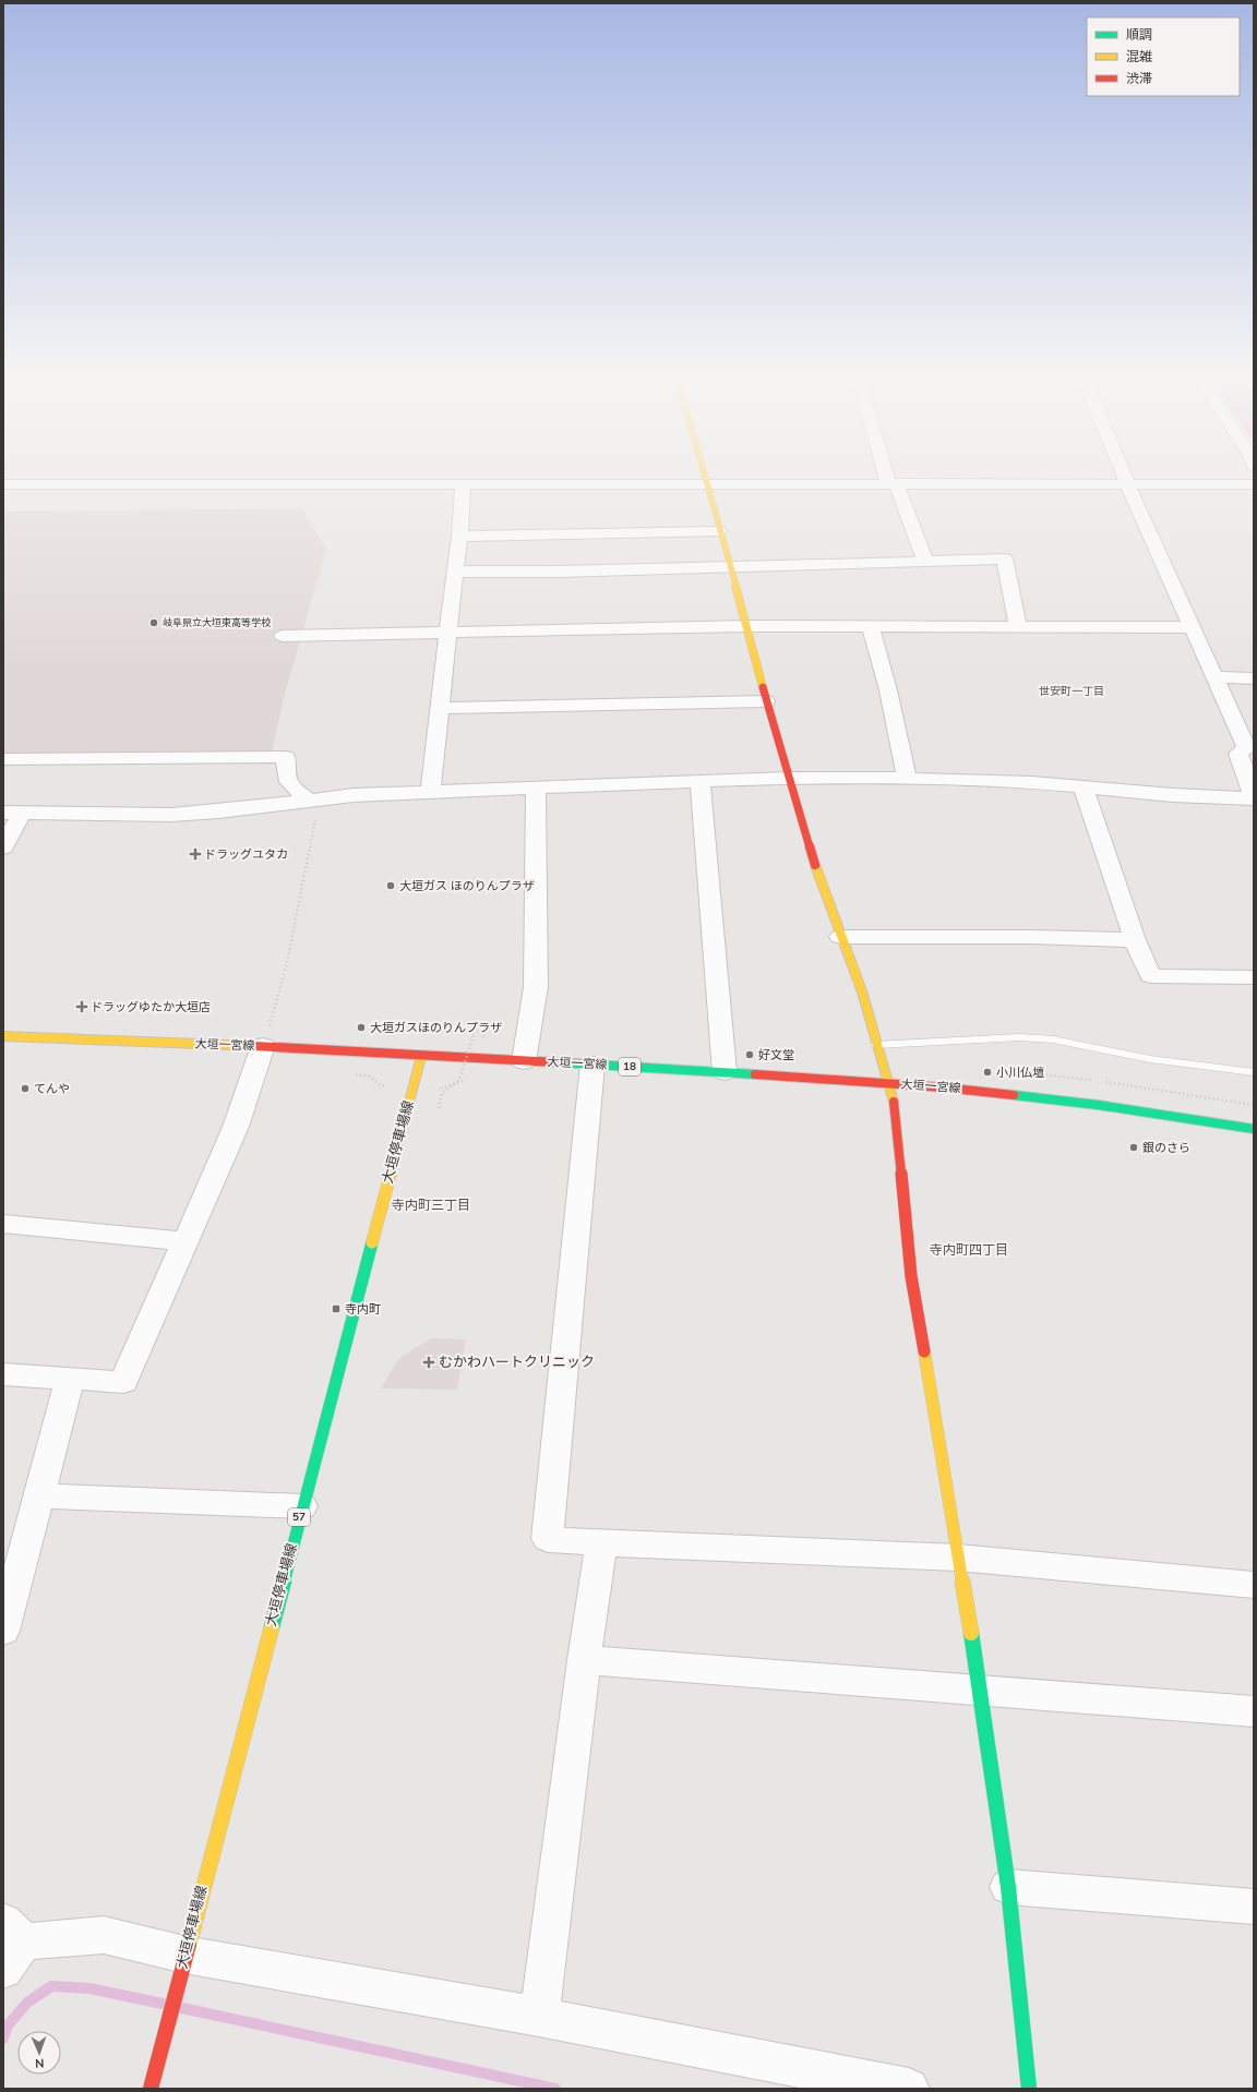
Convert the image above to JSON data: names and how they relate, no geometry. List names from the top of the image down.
{
  "streets": {
    "street": [
      "大垣一宮線",
      "18",
      "大垣停車場線",
      "57"
    ]
  },
  "crossings": [
    ["大垣一宮線", "大垣停車場線"]
  ],
  "districts": ["世安町一丁目", "寺内町三丁目", "寺内町四丁目"],
  "places": {
    "other": [
      "岐阜県立大垣東高等学校",
      "大垣ガス ほのりんプラザ",
      "大垣ガスほのりんプラザ",
      "好文堂",
      "小川仏壇",
      "てんや",
      "銀のさら"
    ],
    "health": ["ドラッグユタカ", "ドラッグゆたか大垣店", "むかわハートクリニック"],
    "transit": ["寺内町"]
  },
  "legend": ["順調", "混雑", "渋滞"],
  "north": "bottom"
}
